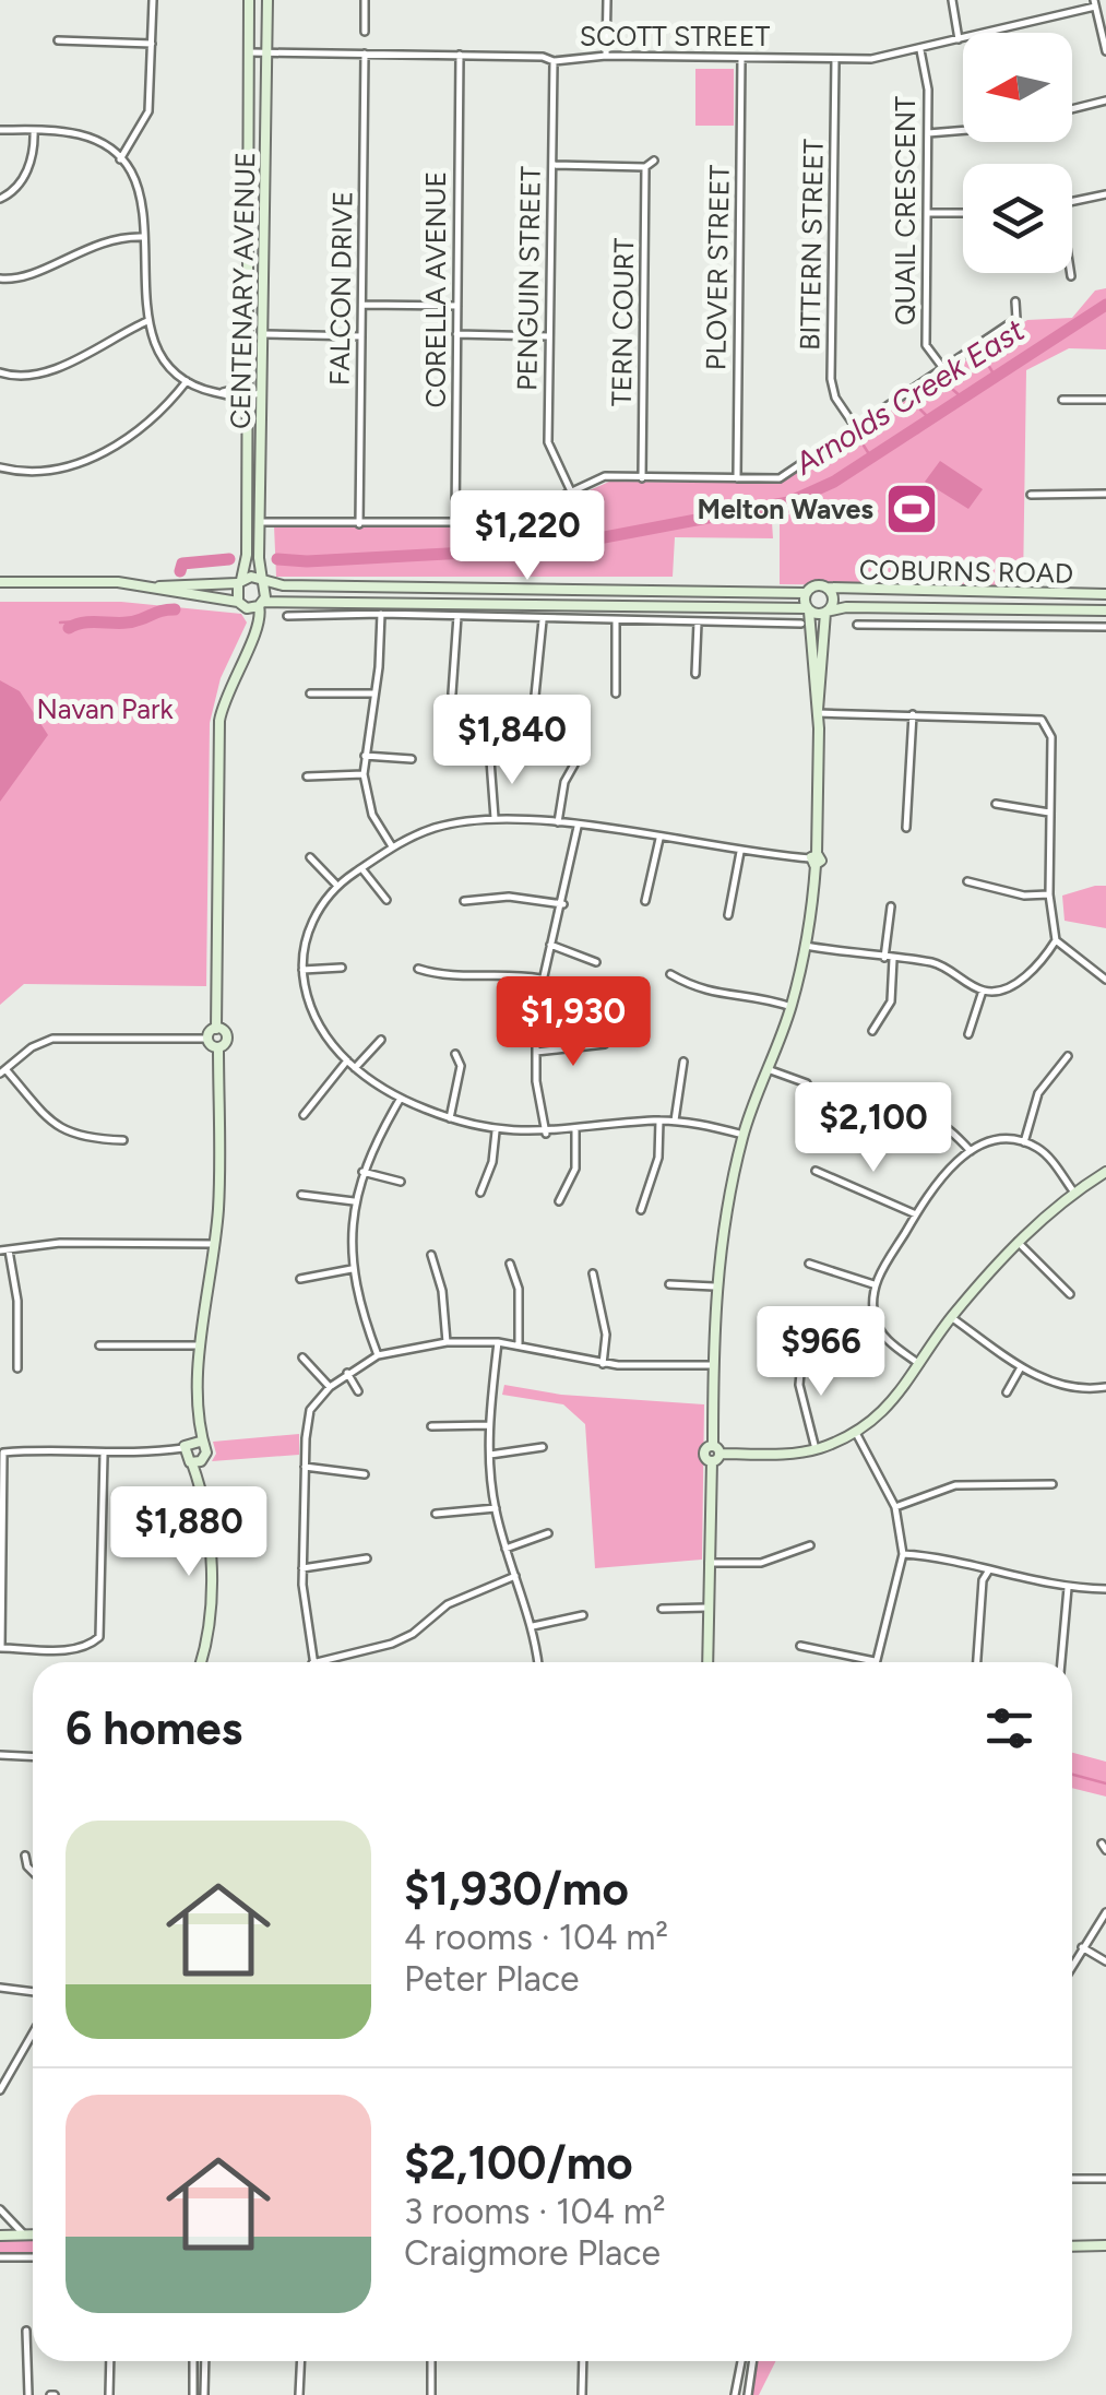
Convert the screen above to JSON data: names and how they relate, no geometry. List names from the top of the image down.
{
  "streets": {
    "street": [
      "SCOTT STREET",
      "QUAIL CRESCENT",
      "BITTERN STREET",
      "PLOVER STREET",
      "PENGUIN STREET",
      "FALCON DRIVE",
      "CORELLA AVENUE",
      "CENTENARY AVENUE",
      "TERN COURT",
      "COBURNS ROAD"
    ]
  },
  "crossings": [
    ["SCOTT STREET", "QUAIL CRESCENT"],
    ["SCOTT STREET", "BITTERN STREET"],
    ["SCOTT STREET", "PLOVER STREET"],
    ["SCOTT STREET", "PENGUIN STREET"],
    ["SCOTT STREET", "FALCON DRIVE"],
    ["SCOTT STREET", "CORELLA AVENUE"],
    ["SCOTT STREET", "CENTENARY AVENUE"]
  ],
  "water": ["Arnolds Creek East"],
  "parks": ["Navan Park"],
  "places": {
    "sports": ["Melton Waves"]
  },
  "north": "left",
  "page": {
    "price": [
      "$1,220",
      "$1,840",
      "$1,930",
      "$2,100",
      "$966",
      "$1,880"
    ],
    "heading": "6 homes",
    "list": [
      {
        "name": "$1,930/mo",
        "note": "4 rooms · 104 m² · Peter Place"
      },
      {
        "name": "$2,100/mo",
        "note": "3 rooms · 104 m² · Craigmore Place"
      }
    ]
  }
}
